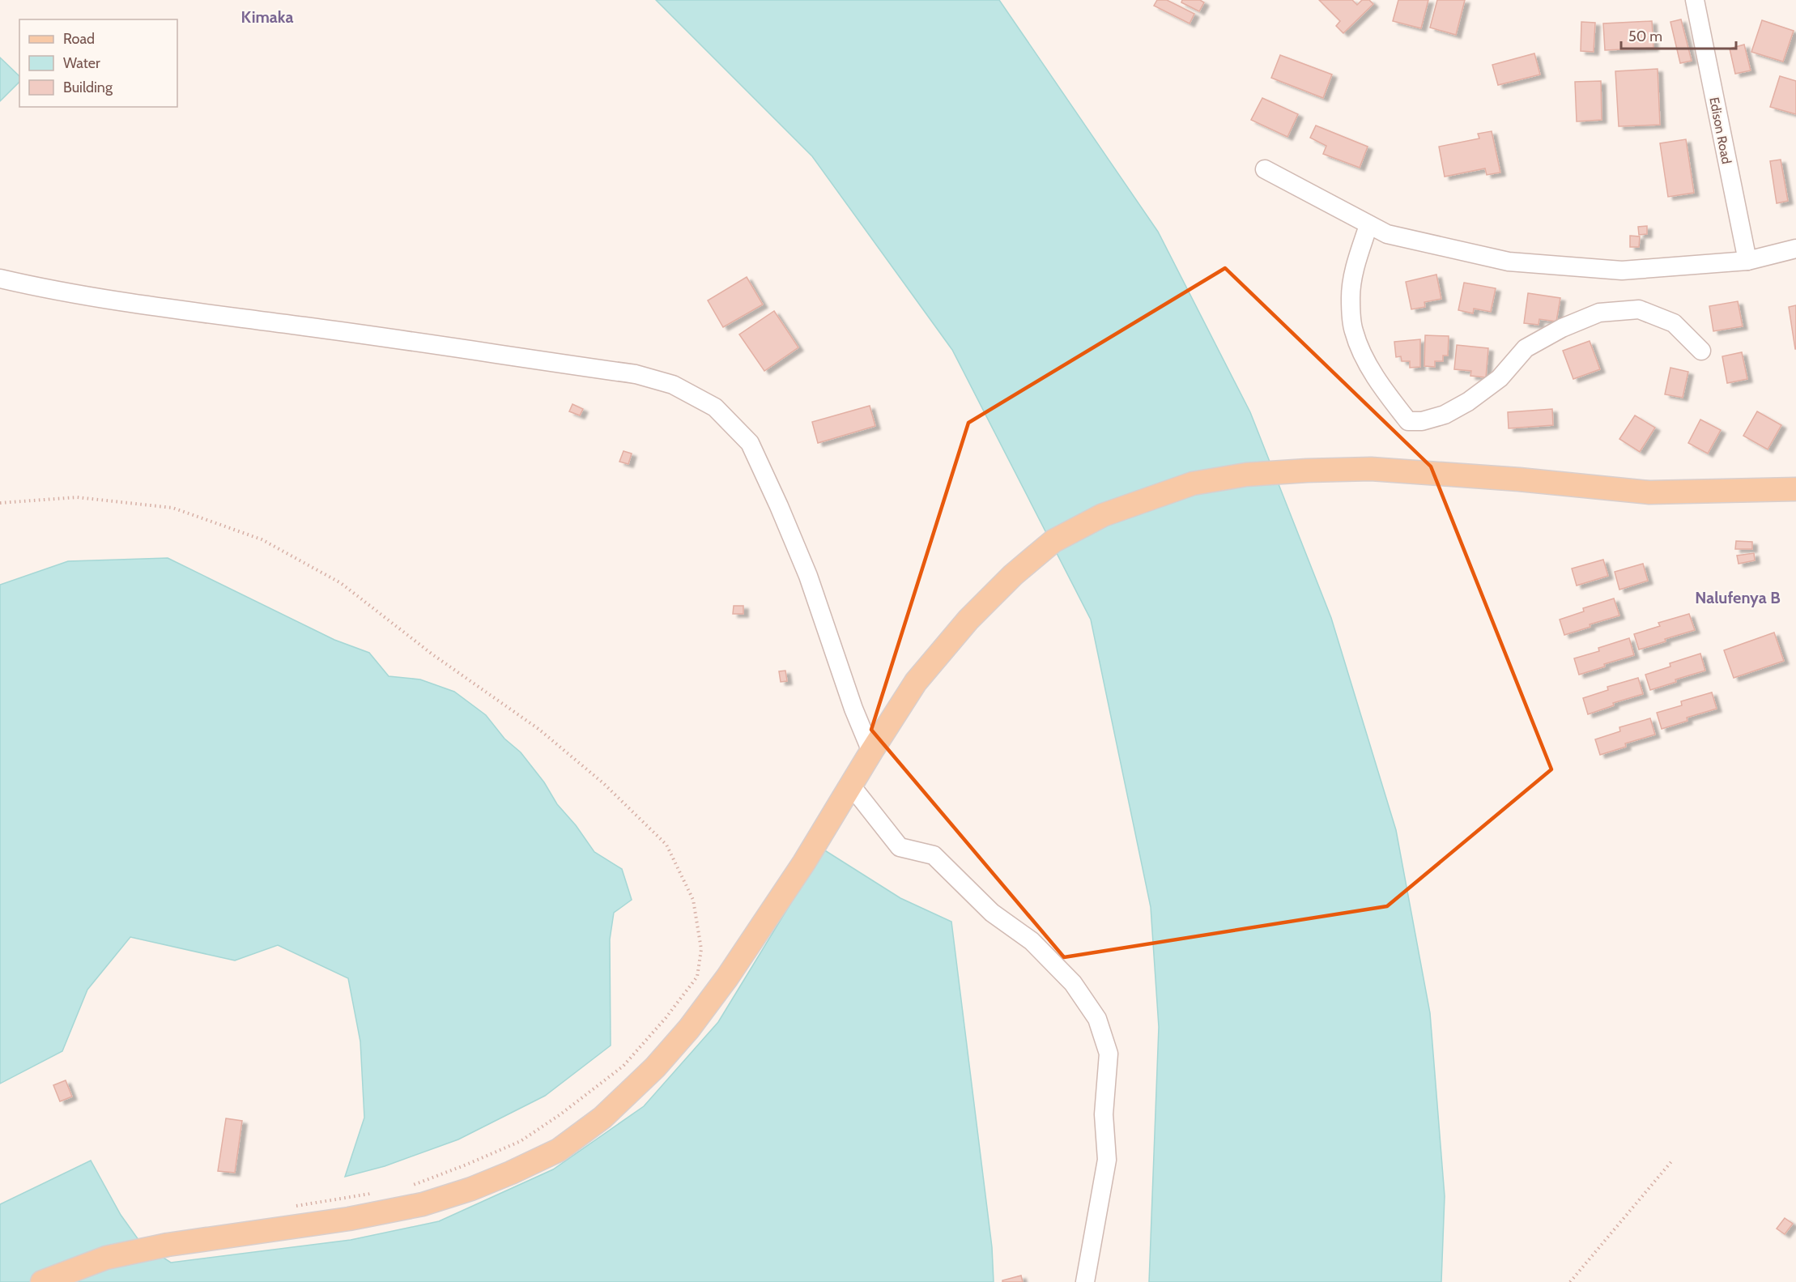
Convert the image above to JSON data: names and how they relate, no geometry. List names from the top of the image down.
{
  "streets": {
    "street": ["Edison Road"]
  },
  "districts": ["Kimaka", "Nalufenya B"],
  "legend": ["Road", "Water", "Building"],
  "scale_bar": "50 m"
}
